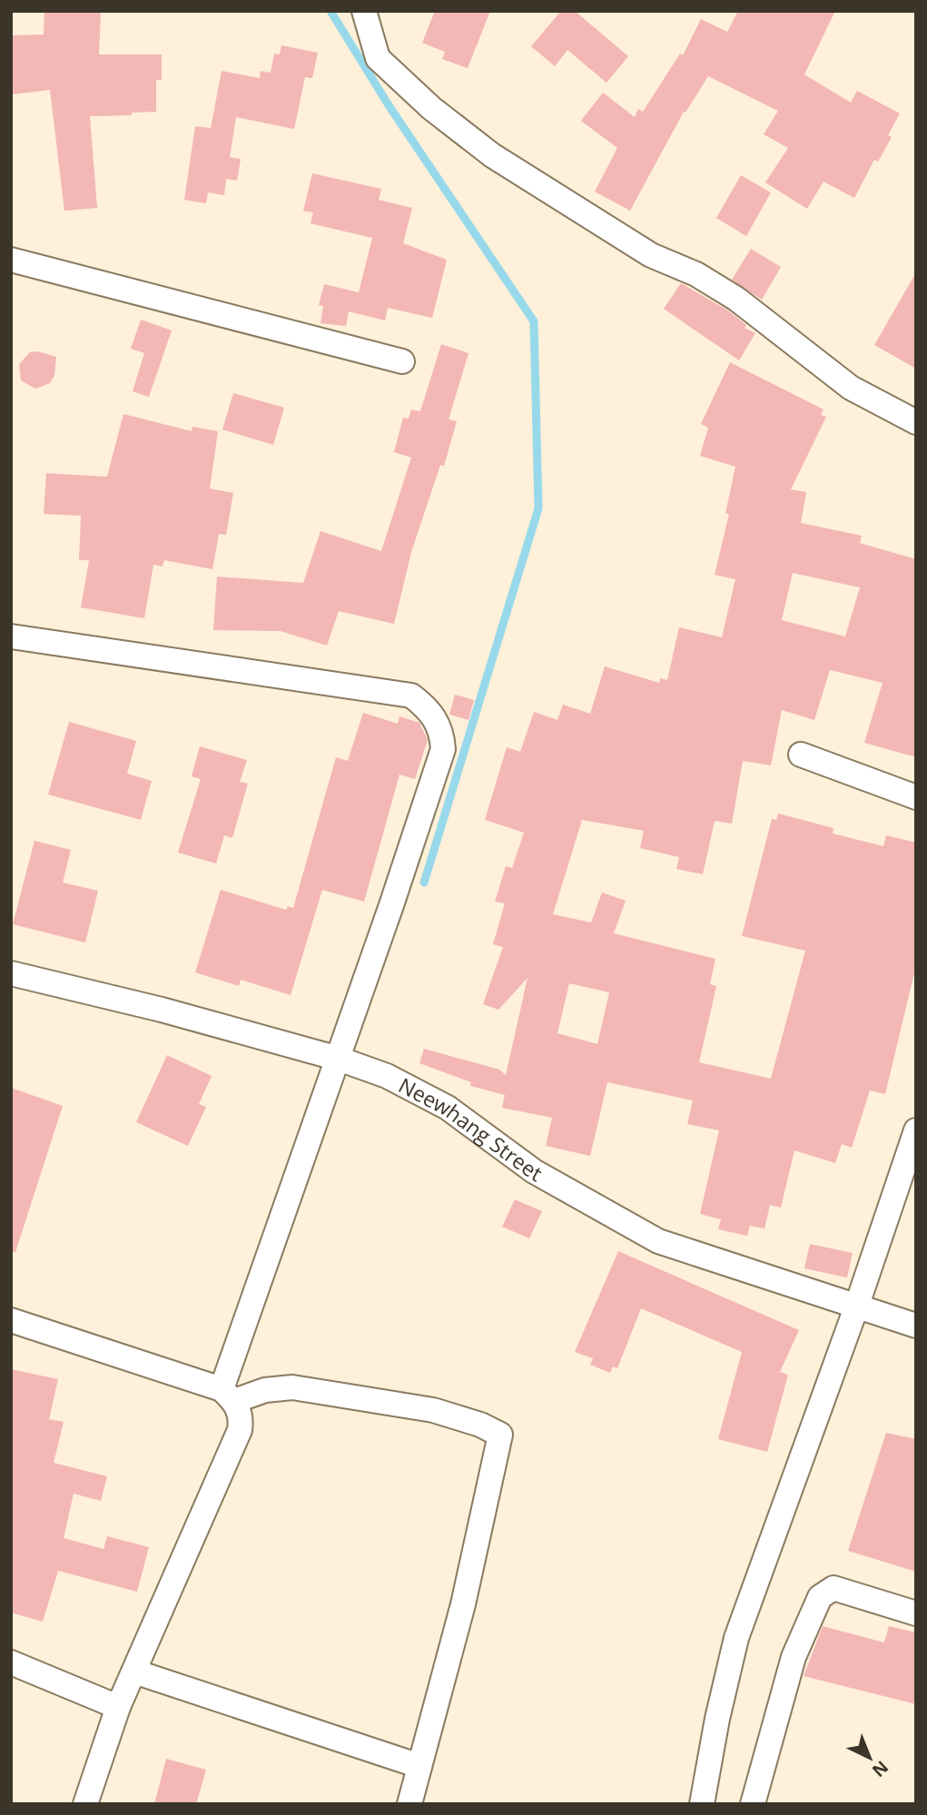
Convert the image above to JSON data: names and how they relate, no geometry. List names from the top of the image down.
{
  "streets": {
    "street": ["Neewhang Street"]
  },
  "north": "bottom right"
}
